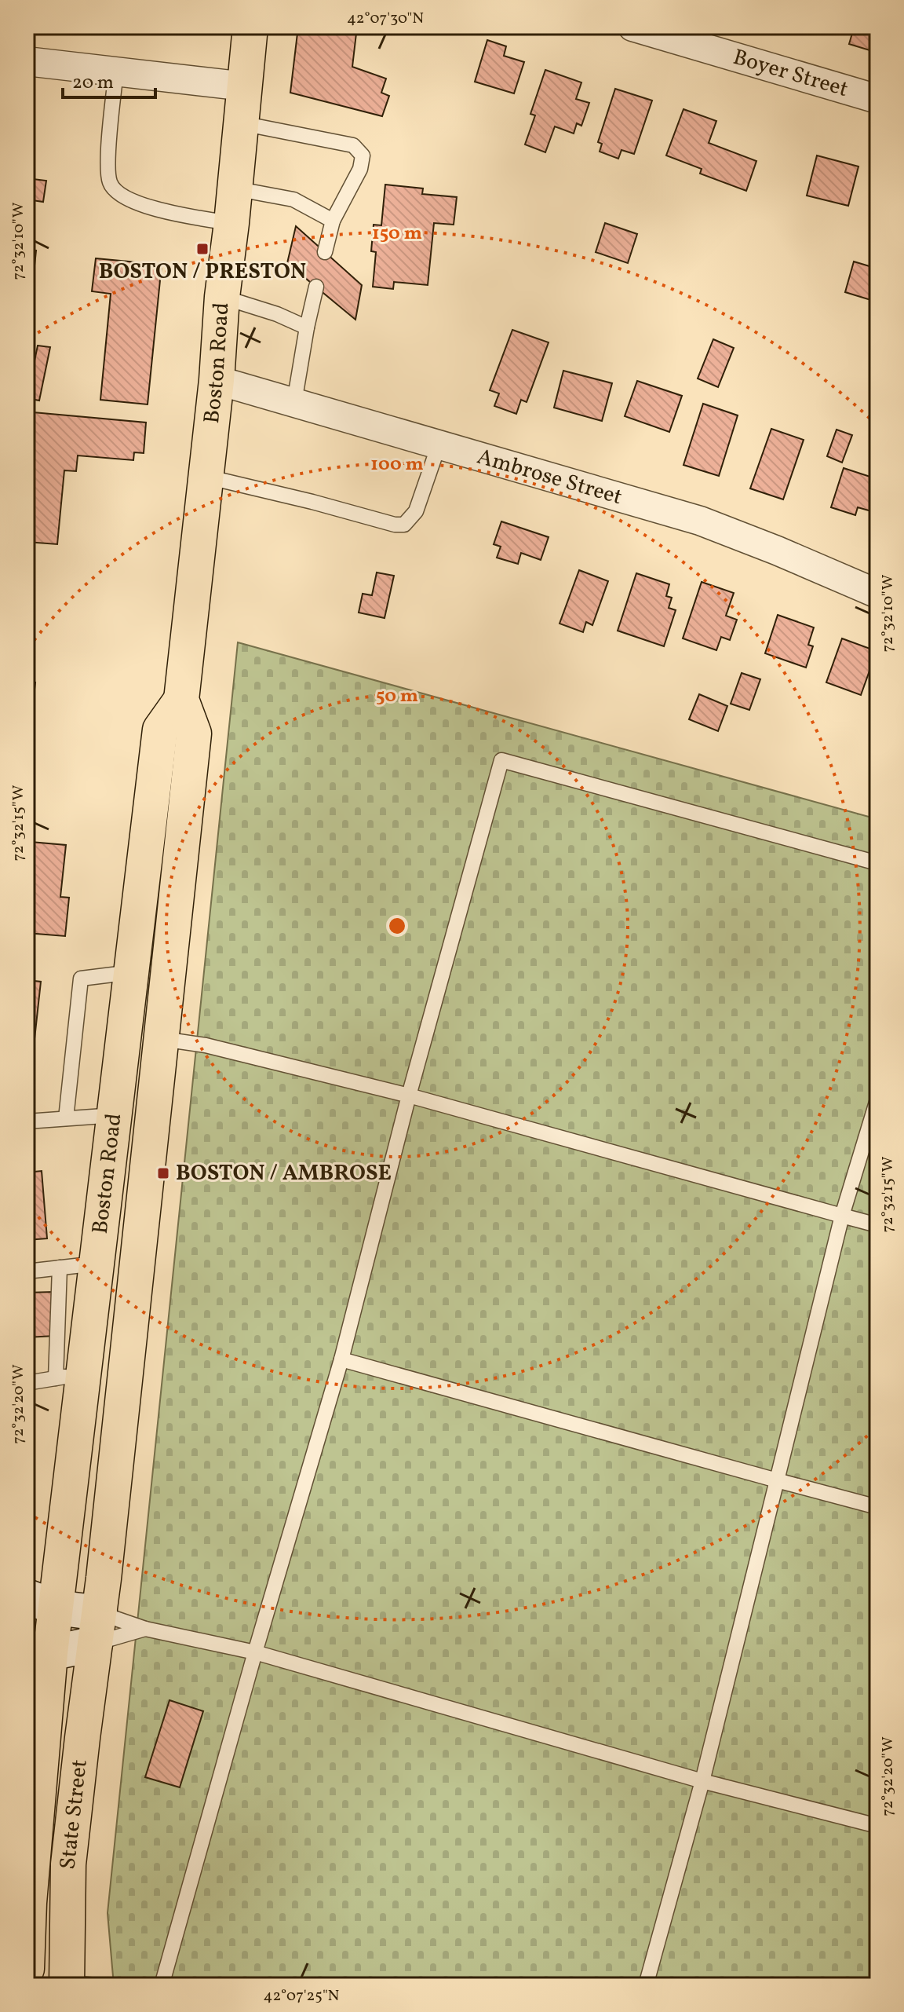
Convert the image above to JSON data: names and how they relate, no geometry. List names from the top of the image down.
{
  "streets": {
    "main road": ["Boston Road", "State Street"],
    "street": ["Boyer Street", "Ambrose Street"]
  },
  "crossings": [
    ["Boston Road", "Ambrose Street"],
    ["Boston Road", "State Street"]
  ],
  "places": {
    "transit": ["BOSTON / PRESTON", "BOSTON / AMBROSE"]
  },
  "scale_bar": "20 m",
  "coordinates": [
    "42°07'30\"N",
    "72°32'10\"W",
    "72°32'15\"W",
    "72°32'20\"W",
    "42°07'25\"N"
  ],
  "rings": ["150 m", "100 m", "50 m"]
}
